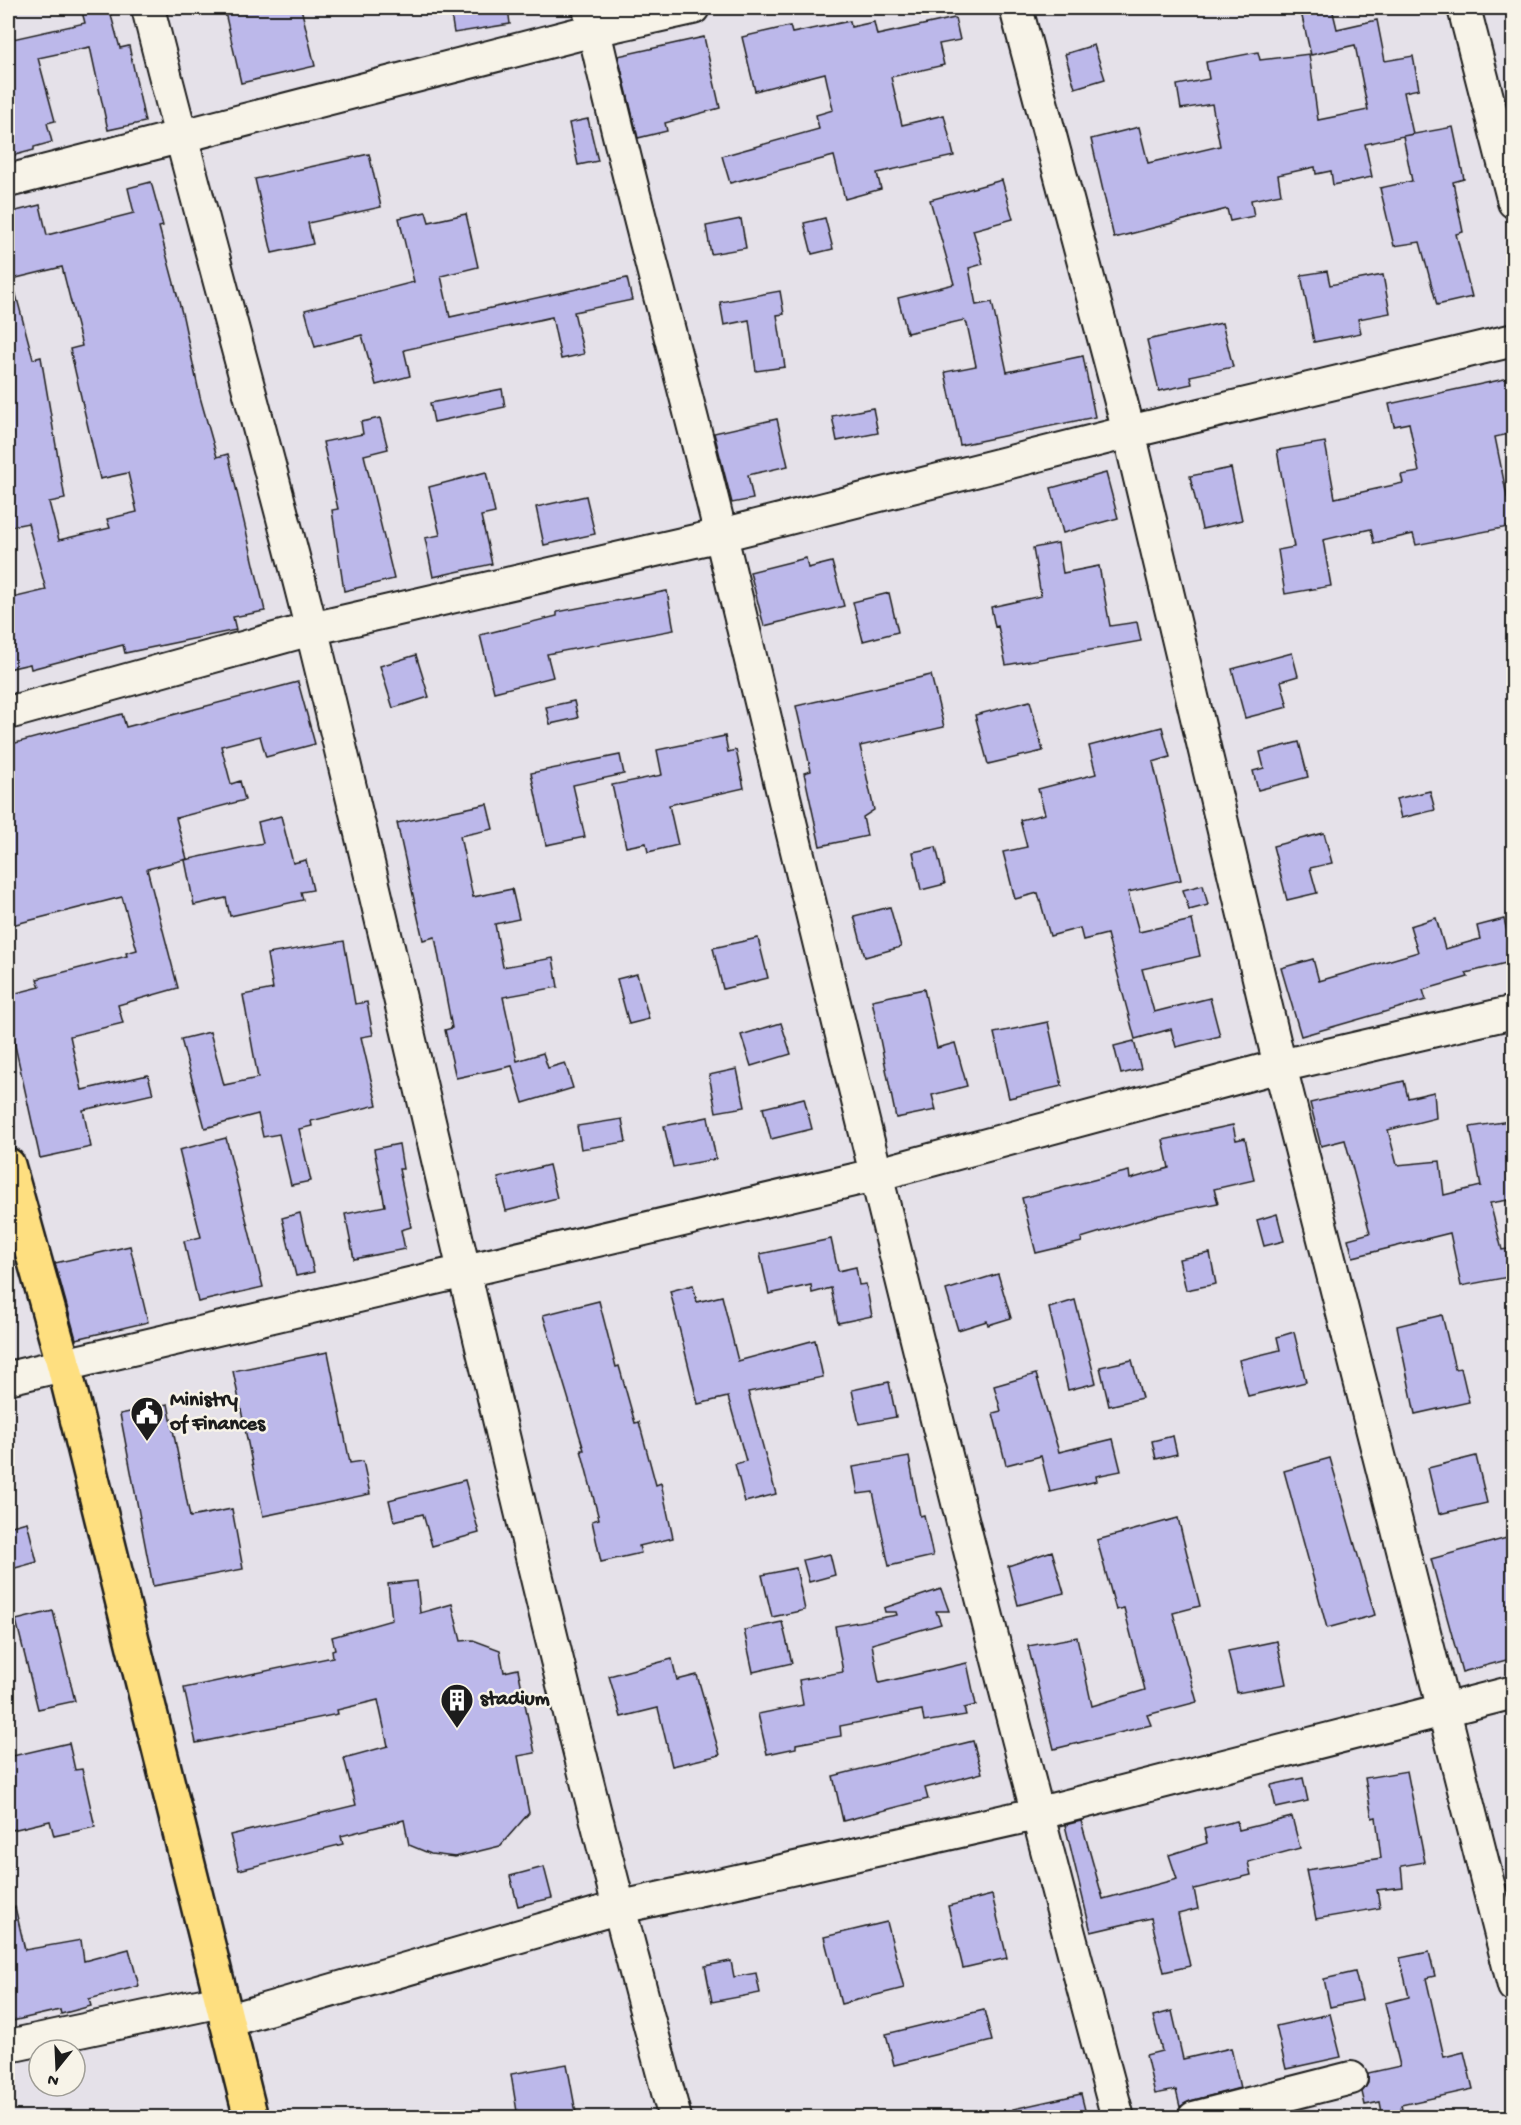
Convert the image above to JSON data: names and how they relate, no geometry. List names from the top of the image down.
{
  "places": {
    "public building": ["Ministry of Finances"],
    "building": ["stadium"]
  },
  "north": "bottom"
}
